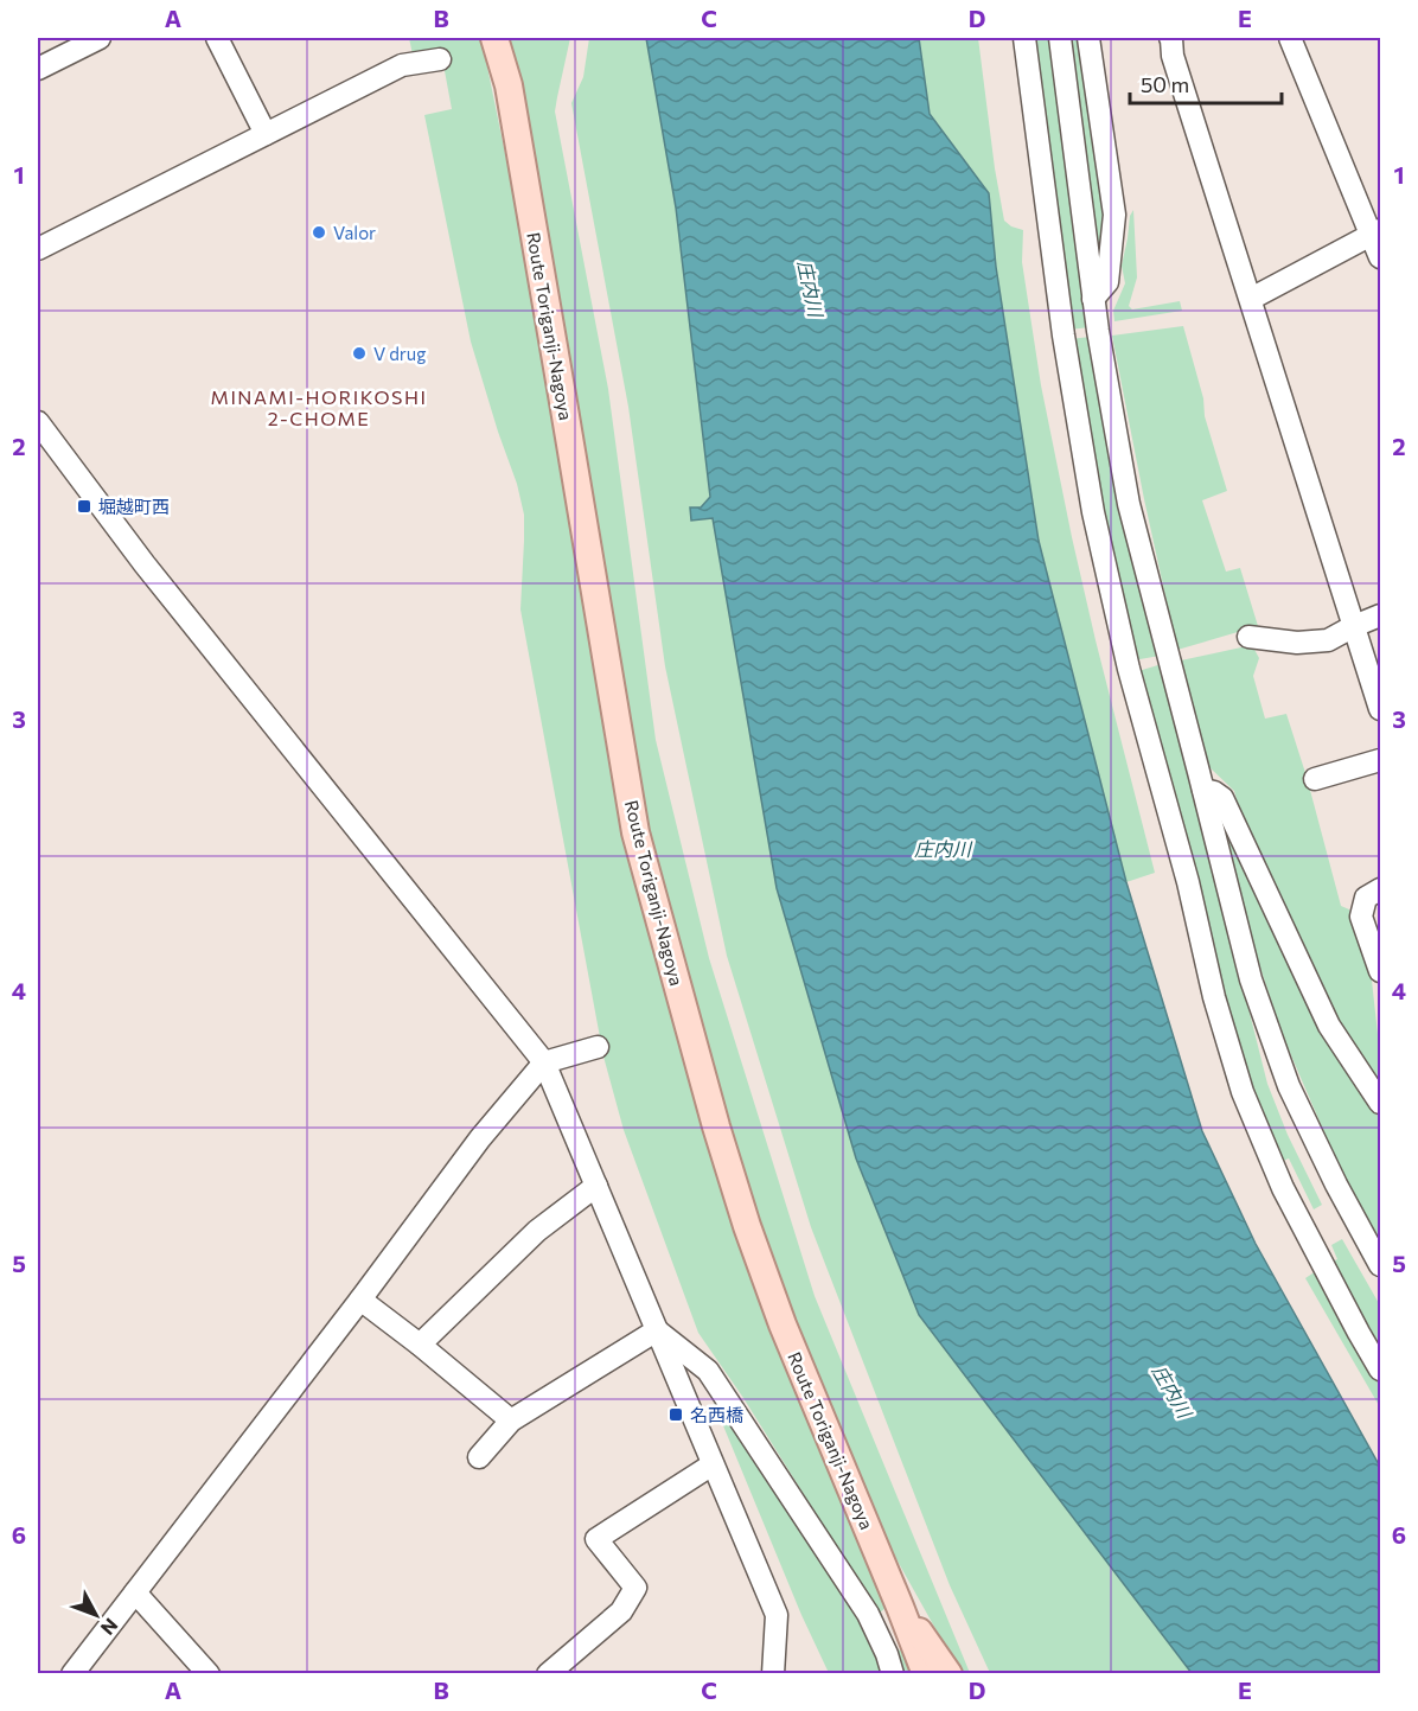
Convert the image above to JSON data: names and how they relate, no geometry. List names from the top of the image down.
{
  "streets": {
    "main road": ["Route Toriganji-Nagoya"]
  },
  "districts": ["MINAMI-HORIKOSHI 2-CHOME"],
  "water": ["庄内川"],
  "places": {
    "other": ["Valor", "V drug"],
    "transit": ["堀越町西", "名西橋"]
  },
  "scale_bar": "50 m",
  "north": "bottom right",
  "grid": {
    "columns": [
      "A",
      "B",
      "C",
      "D",
      "E"
    ],
    "rows": [
      "1",
      "2",
      "3",
      "4",
      "5",
      "6"
    ]
  }
}
